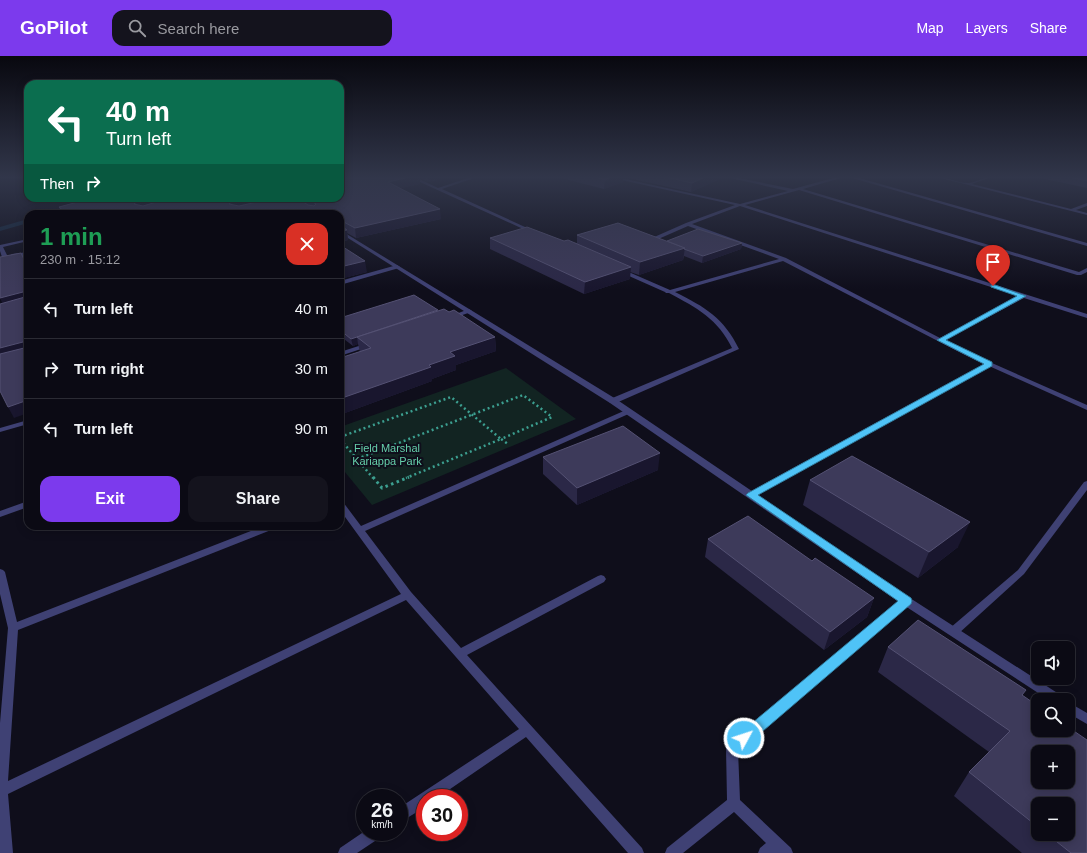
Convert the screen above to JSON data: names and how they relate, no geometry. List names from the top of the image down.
{
  "parks": ["Field Marshal Kariappa Park"],
  "page": {
    "header": "GoPilot",
    "search": "Search here",
    "nav": ["Map", "Layers", "Share"],
    "turn": ["40 m", "Turn left"],
    "then": "Then",
    "heading": ["1 min", "230 m · 15:12"],
    "list": [
      {
        "name": "Turn left",
        "value": "40 m"
      },
      {
        "name": "Turn right",
        "value": "30 m"
      },
      {
        "name": "Turn left",
        "value": "90 m"
      }
    ],
    "buttons": ["Exit", "Share"],
    "map_buttons": ["+", "−"],
    "speed": "26 km/h",
    "limit": "30"
  }
}
